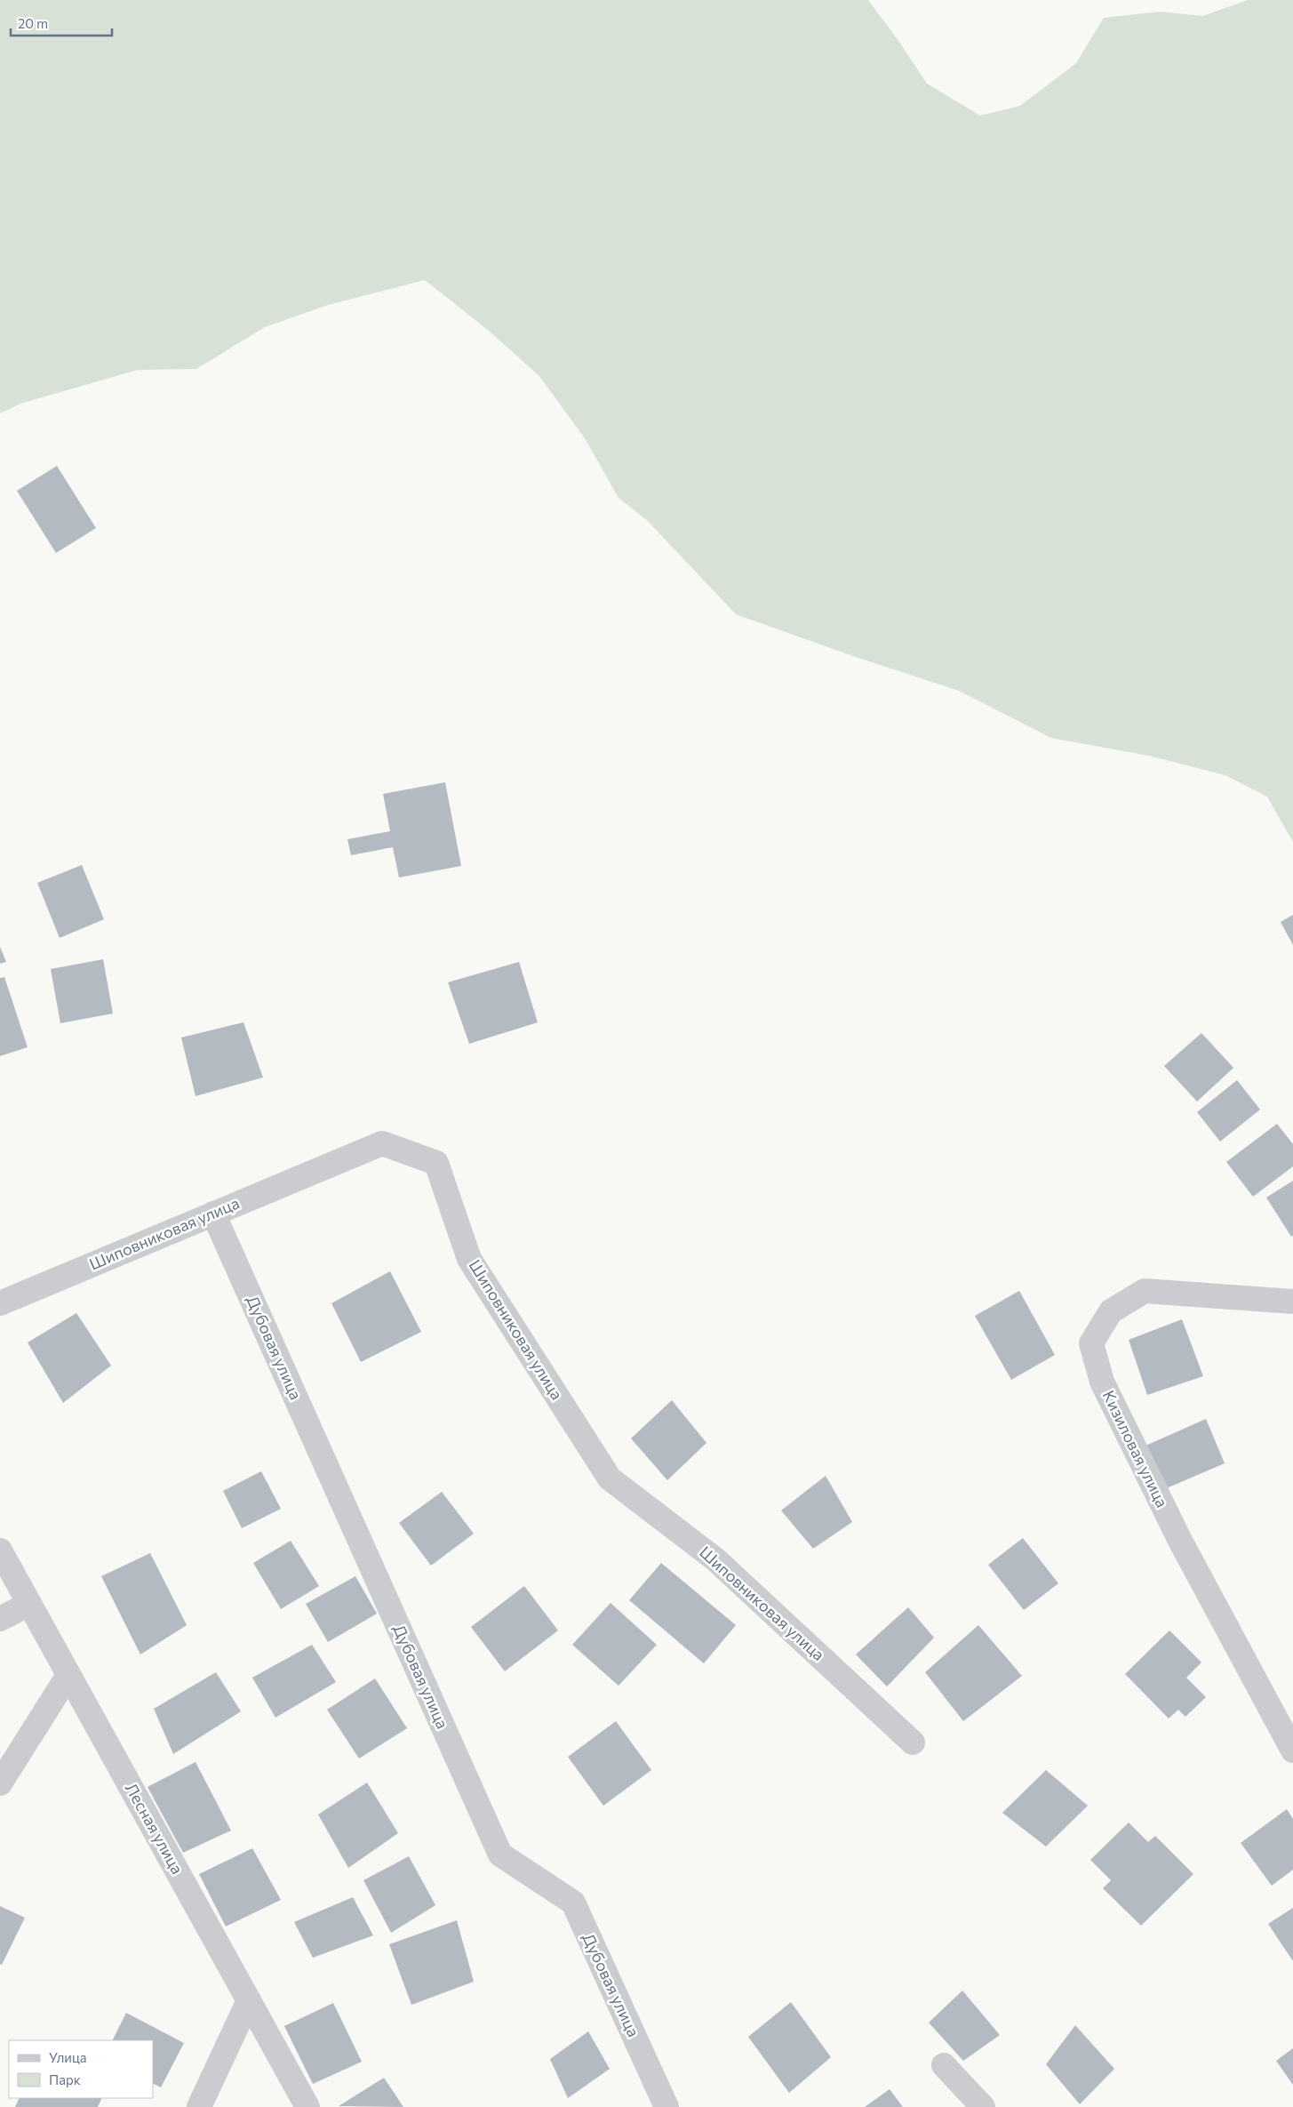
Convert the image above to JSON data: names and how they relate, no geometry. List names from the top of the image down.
{
  "streets": {
    "street": [
      "Шиповниковая улица",
      "Дубовая улица",
      "Кизиловая улица",
      "Лесная улица"
    ]
  },
  "crossings": [
    ["Шиповниковая улица", "Дубовая улица"]
  ],
  "legend": ["Улица", "Парк"],
  "scale_bar": "20 m"
}
